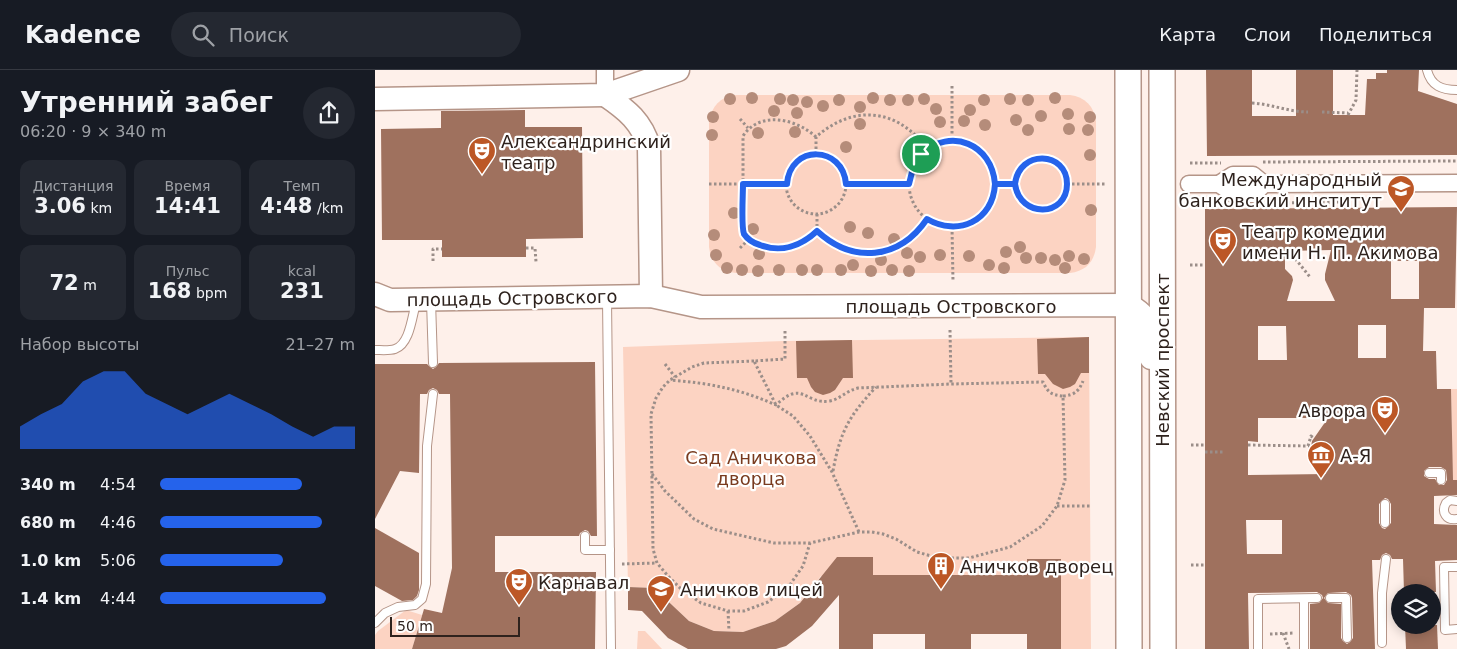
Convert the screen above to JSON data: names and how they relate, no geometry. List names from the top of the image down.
{
  "streets": {
    "main road": ["Невский проспект"],
    "street": ["площадь Островского"]
  },
  "crossings": [
    ["площадь Островского", "Невский проспект"]
  ],
  "parks": ["Сад Аничкова дворца"],
  "places": {
    "theatre": [
      "Александринский театр",
      "Театр комедии имени Н. П. Акимова",
      "Аврора",
      "Карнавал"
    ],
    "school or university": ["Международный банковский институт", "Аничков лицей"],
    "museum": ["А-Я"],
    "building": ["Аничков дворец"]
  },
  "scale_bar": "50 m",
  "page": {
    "header": "Kadence",
    "search": "Поиск",
    "nav": ["Карта", "Слои", "Поделиться"],
    "heading": ["Утренний забег", "06:20 · 9 × 340 m"],
    "stats": [
      ["Дистанция", "3.06 km"],
      ["Время", "14:41"],
      ["Темп", "4:48 /km"],
      ["72 m"],
      ["Пульс", "168 bpm"],
      ["kcal", "231"]
    ],
    "chart": ["Набор высоты", "21–27 m"],
    "list": [
      {
        "name": "340 m",
        "note": "4:54"
      },
      {
        "name": "680 m",
        "note": "4:46"
      },
      {
        "name": "1.0 km",
        "note": "5:06"
      },
      {
        "name": "1.4 km",
        "note": "4:44"
      }
    ],
    "scale": "50 m"
  }
}
